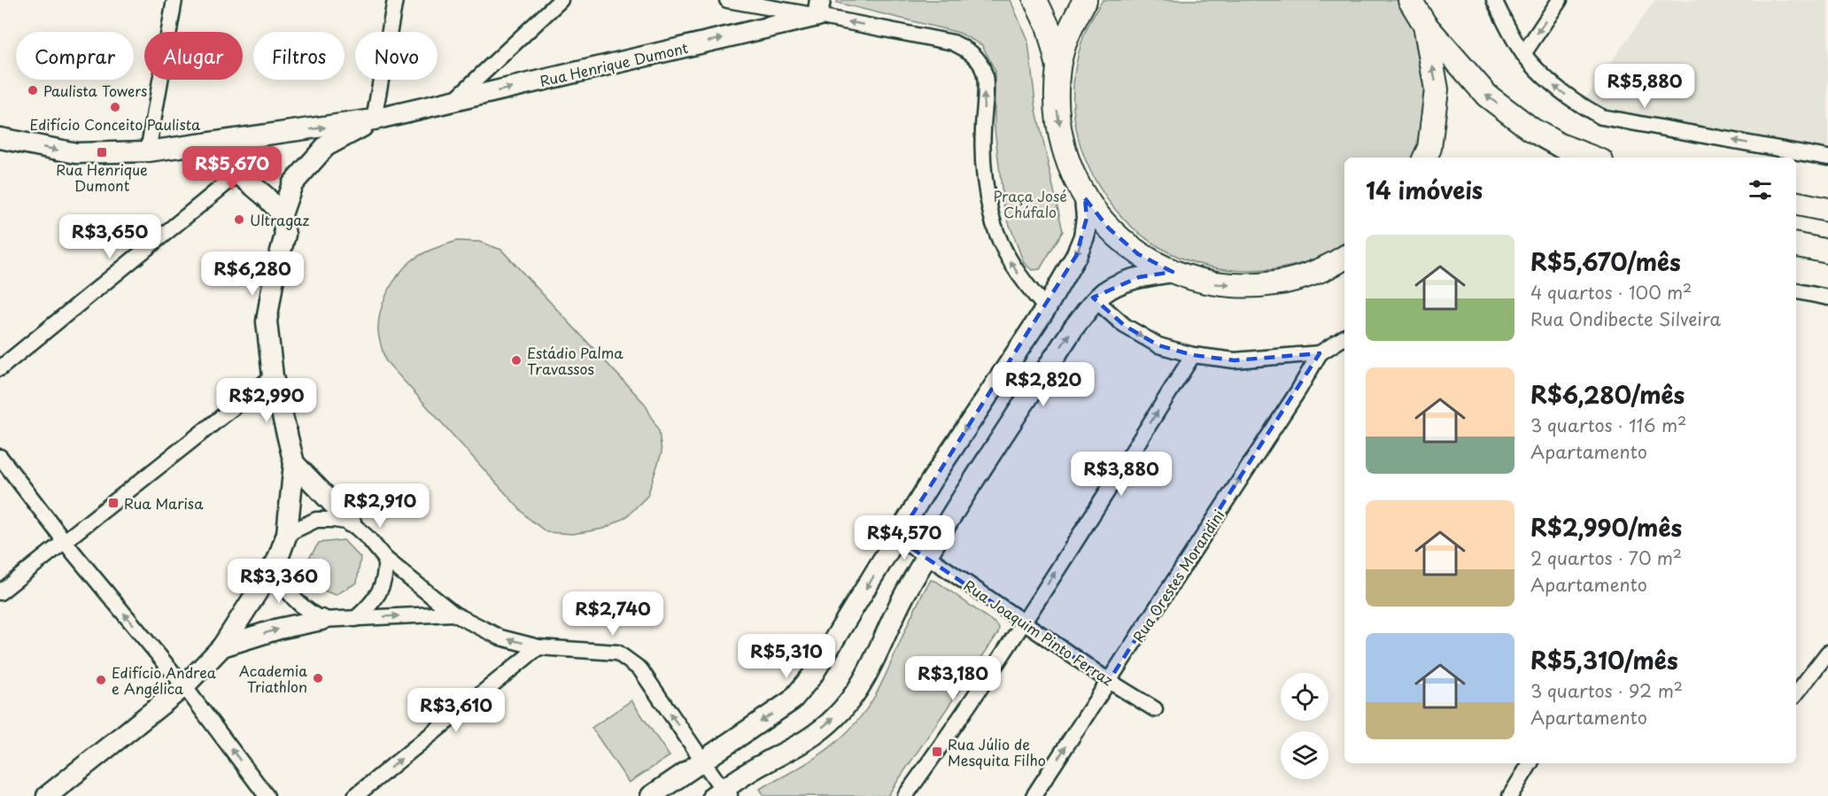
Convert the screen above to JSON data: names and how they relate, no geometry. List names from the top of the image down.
{
  "streets": {
    "street": ["Rua Henrique Dumont", "Rua Orestes Morandini", "Rua Joaquim Pinto Ferraz"]
  },
  "crossings": [
    ["Rua Orestes Morandini", "Rua Joaquim Pinto Ferraz"]
  ],
  "one_way": ["Rua Henrique Dumont"],
  "parks": ["Praça José Chúfalo"],
  "places": {
    "other": [
      "Paulista Towers",
      "Edifício Conceito Paulista",
      "Ultragaz",
      "Estádio Palma Travassos",
      "Academia Triathlon",
      "Edifício Andrea e Angélica"
    ],
    "transit": ["Rua Henrique Dumont", "Rua Marisa", "Rua Júlio de Mesquita Filho"]
  },
  "page": {
    "chip": [
      "Comprar",
      "Alugar",
      "Filtros",
      "Novo"
    ],
    "price": [
      "R$5,880",
      "R$5,670",
      "R$3,650",
      "R$6,280",
      "R$2,820",
      "R$2,990",
      "R$3,880",
      "R$2,910",
      "R$4,570",
      "R$3,360",
      "R$2,740",
      "R$5,310",
      "R$3,180",
      "R$3,610"
    ],
    "heading": "14 imóveis",
    "list": [
      {
        "name": "R$5,670/mês",
        "note": "4 quartos · 100 m² · Rua Ondibecte Silveira"
      },
      {
        "name": "R$6,280/mês",
        "note": "3 quartos · 116 m² · Apartamento"
      },
      {
        "name": "R$2,990/mês",
        "note": "2 quartos · 70 m² · Apartamento"
      },
      {
        "name": "R$5,310/mês",
        "note": "3 quartos · 92 m² · Apartamento"
      }
    ]
  }
}
